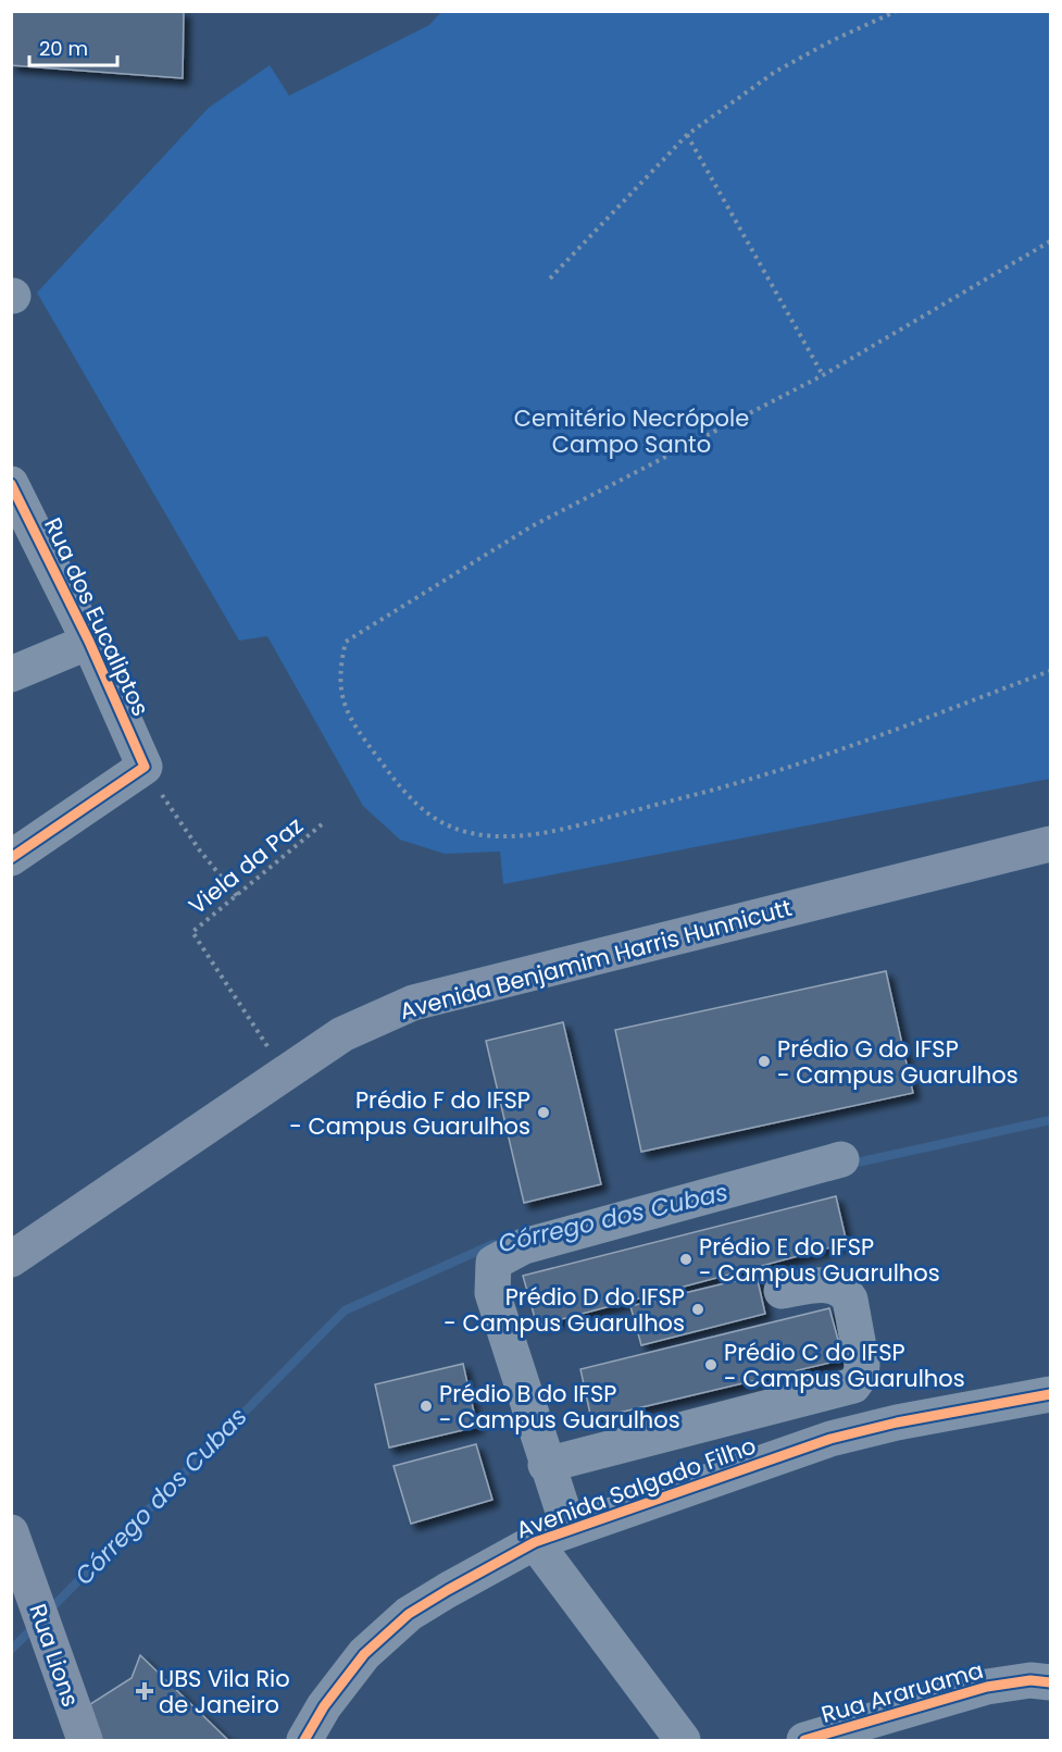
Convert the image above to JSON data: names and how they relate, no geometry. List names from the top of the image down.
{
  "streets": {
    "main road": ["Avenida Benjamim Harris Hunnicutt", "Rua Lions"],
    "street": ["Rua dos Eucaliptos", "Avenida Salgado Filho", "Rua Araruama"],
    "path": ["Viela da Paz"]
  },
  "crossings": [
    ["Viela da Paz", "Avenida Benjamim Harris Hunnicutt"]
  ],
  "water": ["Córrego dos Cubas"],
  "parks": ["Cemitério Necrópole Campo Santo"],
  "places": {
    "other": [
      "Prédio G do IFSP - Campus Guarulhos",
      "Prédio F do IFSP - Campus Guarulhos",
      "Prédio E do IFSP - Campus Guarulhos",
      "Prédio D do IFSP - Campus Guarulhos",
      "Prédio C do IFSP - Campus Guarulhos",
      "Prédio B do IFSP - Campus Guarulhos"
    ],
    "health": ["UBS Vila Rio de Janeiro"]
  },
  "scale_bar": "20 m"
}
